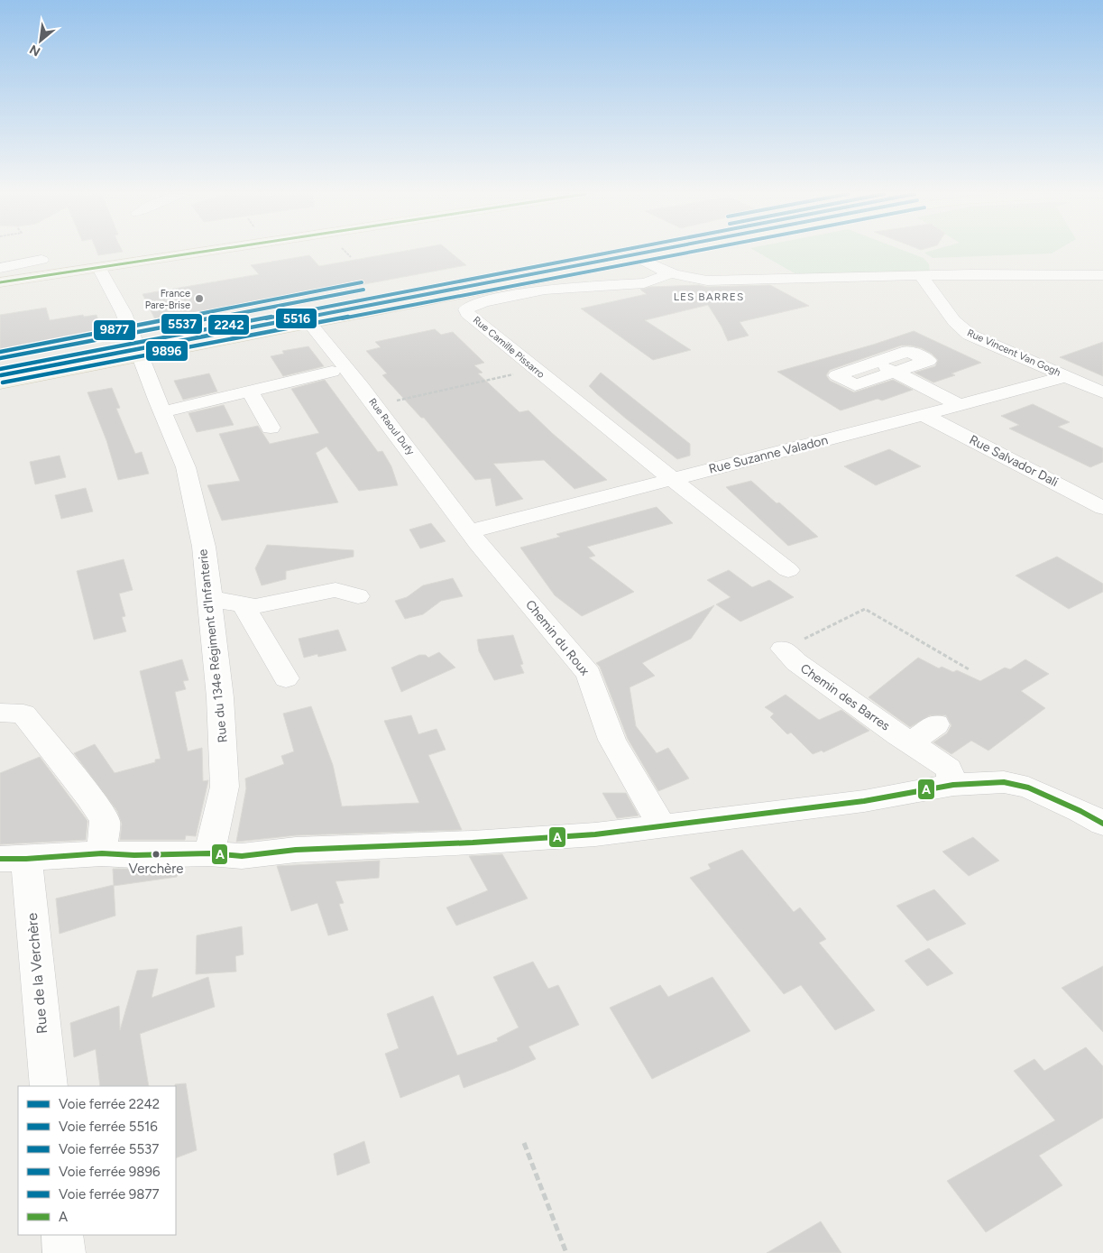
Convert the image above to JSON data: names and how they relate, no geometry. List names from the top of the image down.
{
  "streets": {
    "street": [
      "Rue Camille Pissarro",
      "Rue Vincent Van Gogh",
      "Rue Raoul Dufy",
      "Rue Suzanne Valadon",
      "Rue Salvador Dali",
      "Chemin du Roux",
      "Rue du 134e Régiment d'Infanterie",
      "Chemin des Barres",
      "Rue de la Verchère"
    ]
  },
  "crossings": [
    ["Rue Camille Pissarro", "Rue Suzanne Valadon"],
    ["Rue Vincent Van Gogh", "Rue Suzanne Valadon"],
    ["Rue Raoul Dufy", "Rue Suzanne Valadon"],
    ["Rue Raoul Dufy", "Chemin du Roux"],
    ["Rue Suzanne Valadon", "Rue Salvador Dali"],
    ["Rue Suzanne Valadon", "Chemin du Roux"]
  ],
  "districts": ["LES BARRES"],
  "places": ["France Pare-Brise", "Verchère"],
  "lines": [
    "rail line 2242",
    "rail line 5516",
    "rail line 9896",
    "transit line A",
    "rail line 9877",
    "rail line 5537"
  ],
  "legend": [
    "Voie ferrée 2242",
    "Voie ferrée 5516",
    "Voie ferrée 5537",
    "Voie ferrée 9896",
    "Voie ferrée 9877",
    "A"
  ],
  "north": "bottom left"
}
